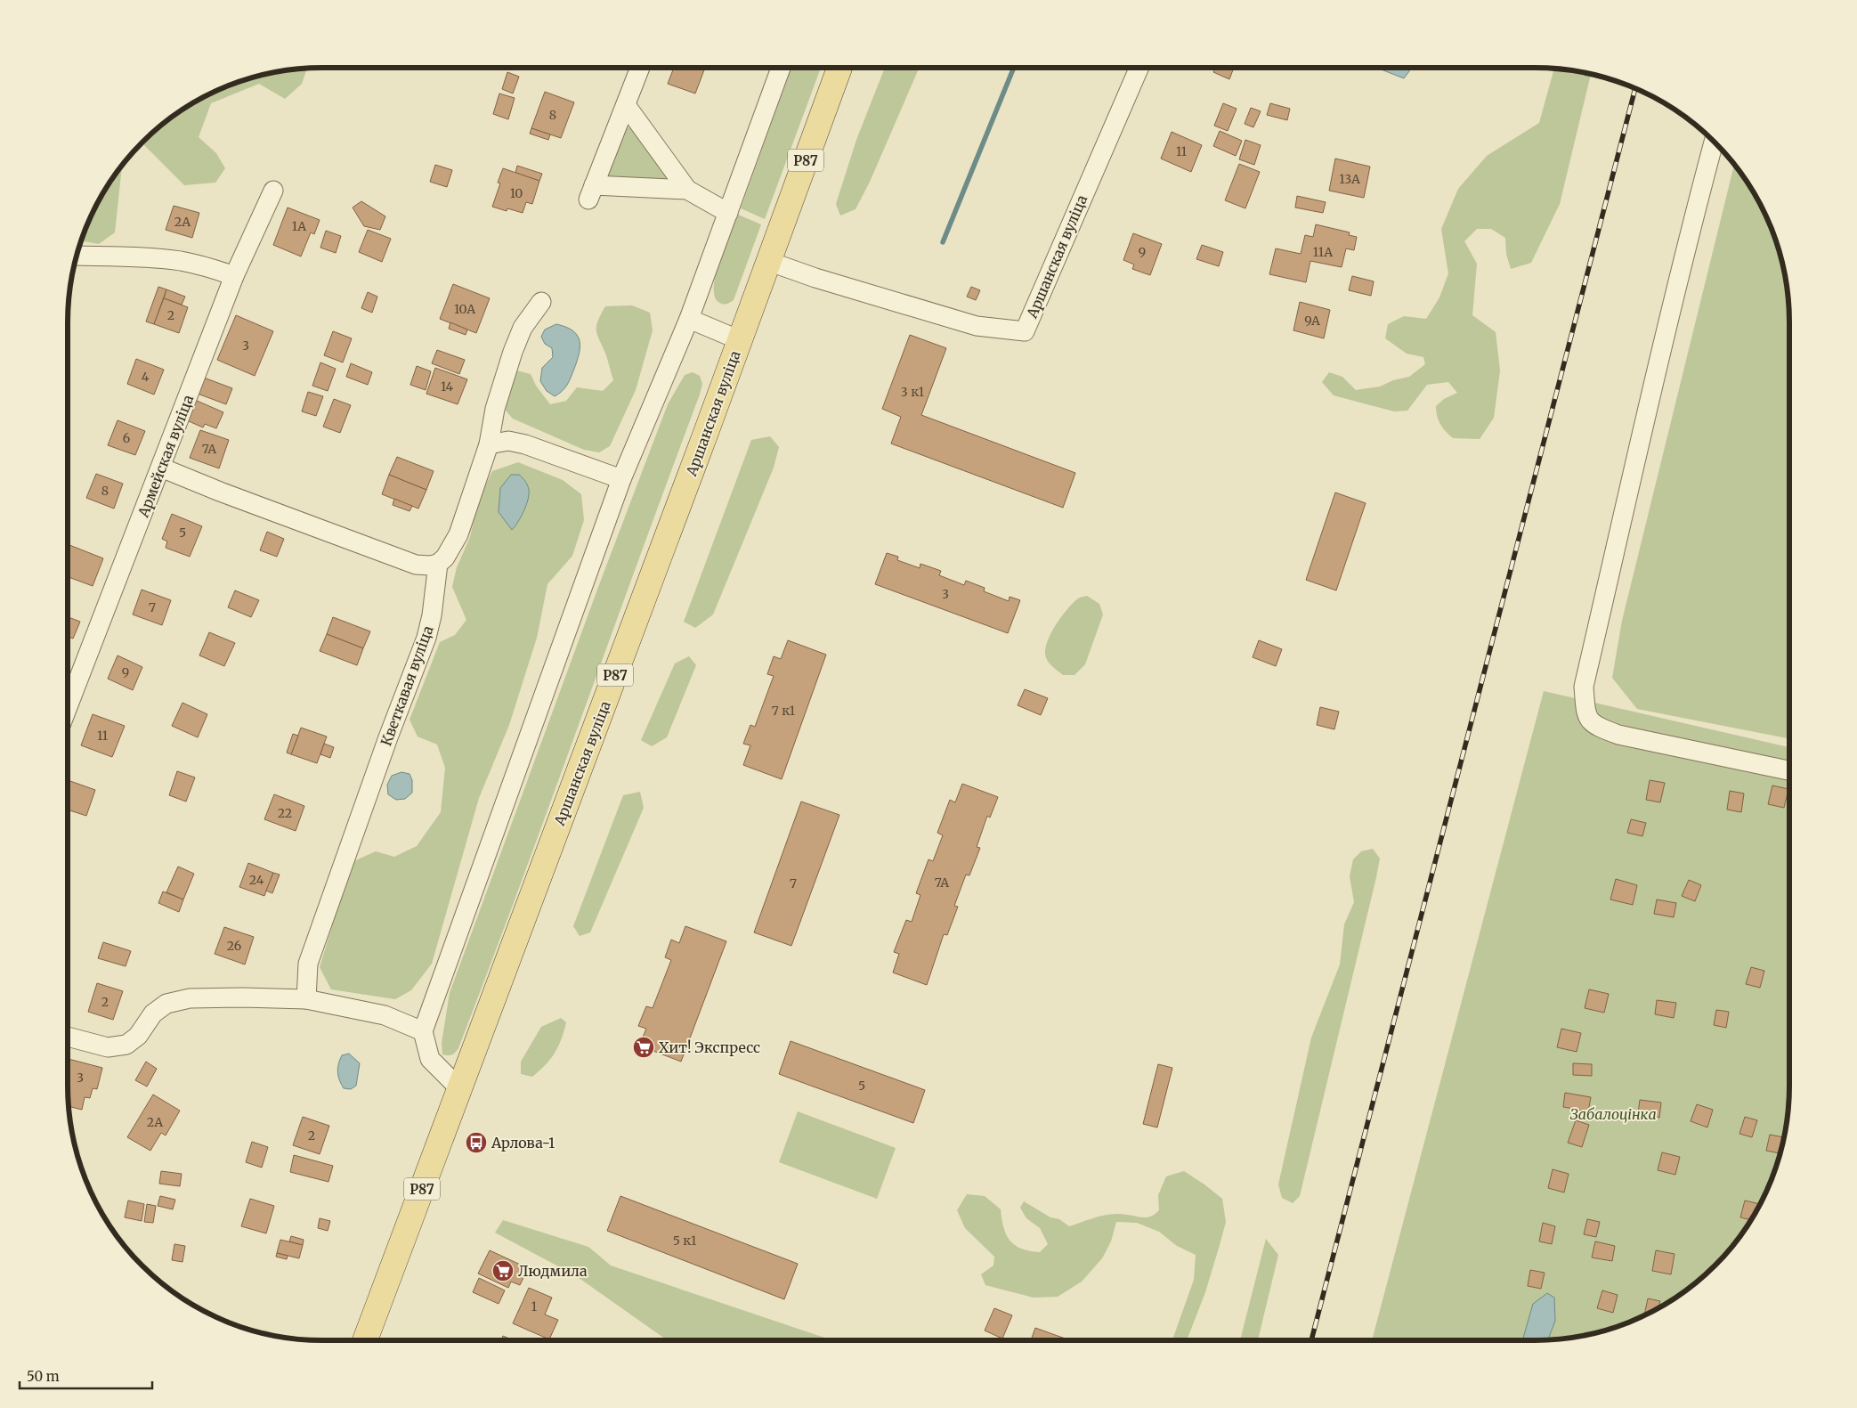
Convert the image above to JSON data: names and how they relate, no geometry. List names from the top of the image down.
{
  "streets": {
    "main road": ["Р87", "Аршанская вуліца"],
    "street": ["Армейская вуліца", "Кветкавая вуліца"]
  },
  "crossings": [
    ["Р87", "Аршанская вуліца"]
  ],
  "parks": ["Забалоцінка"],
  "places": {
    "supermarket": ["Хит! Экспресс", "Людмила"],
    "bus stop": ["Арлова-1"]
  },
  "house_numbers": [
    "8",
    "11",
    "13А",
    "10",
    "2А",
    "1А",
    "9",
    "11А",
    "10А",
    "2",
    "9А",
    "3",
    "4",
    "14",
    "3 к1",
    "6",
    "7А",
    "8",
    "5",
    "3",
    "7",
    "9",
    "7 к1",
    "11",
    "22",
    "24",
    "7А",
    "7",
    "26",
    "2",
    "3",
    "5",
    "2А",
    "2",
    "5 к1",
    "1"
  ],
  "scale_bar": "50 m"
}
